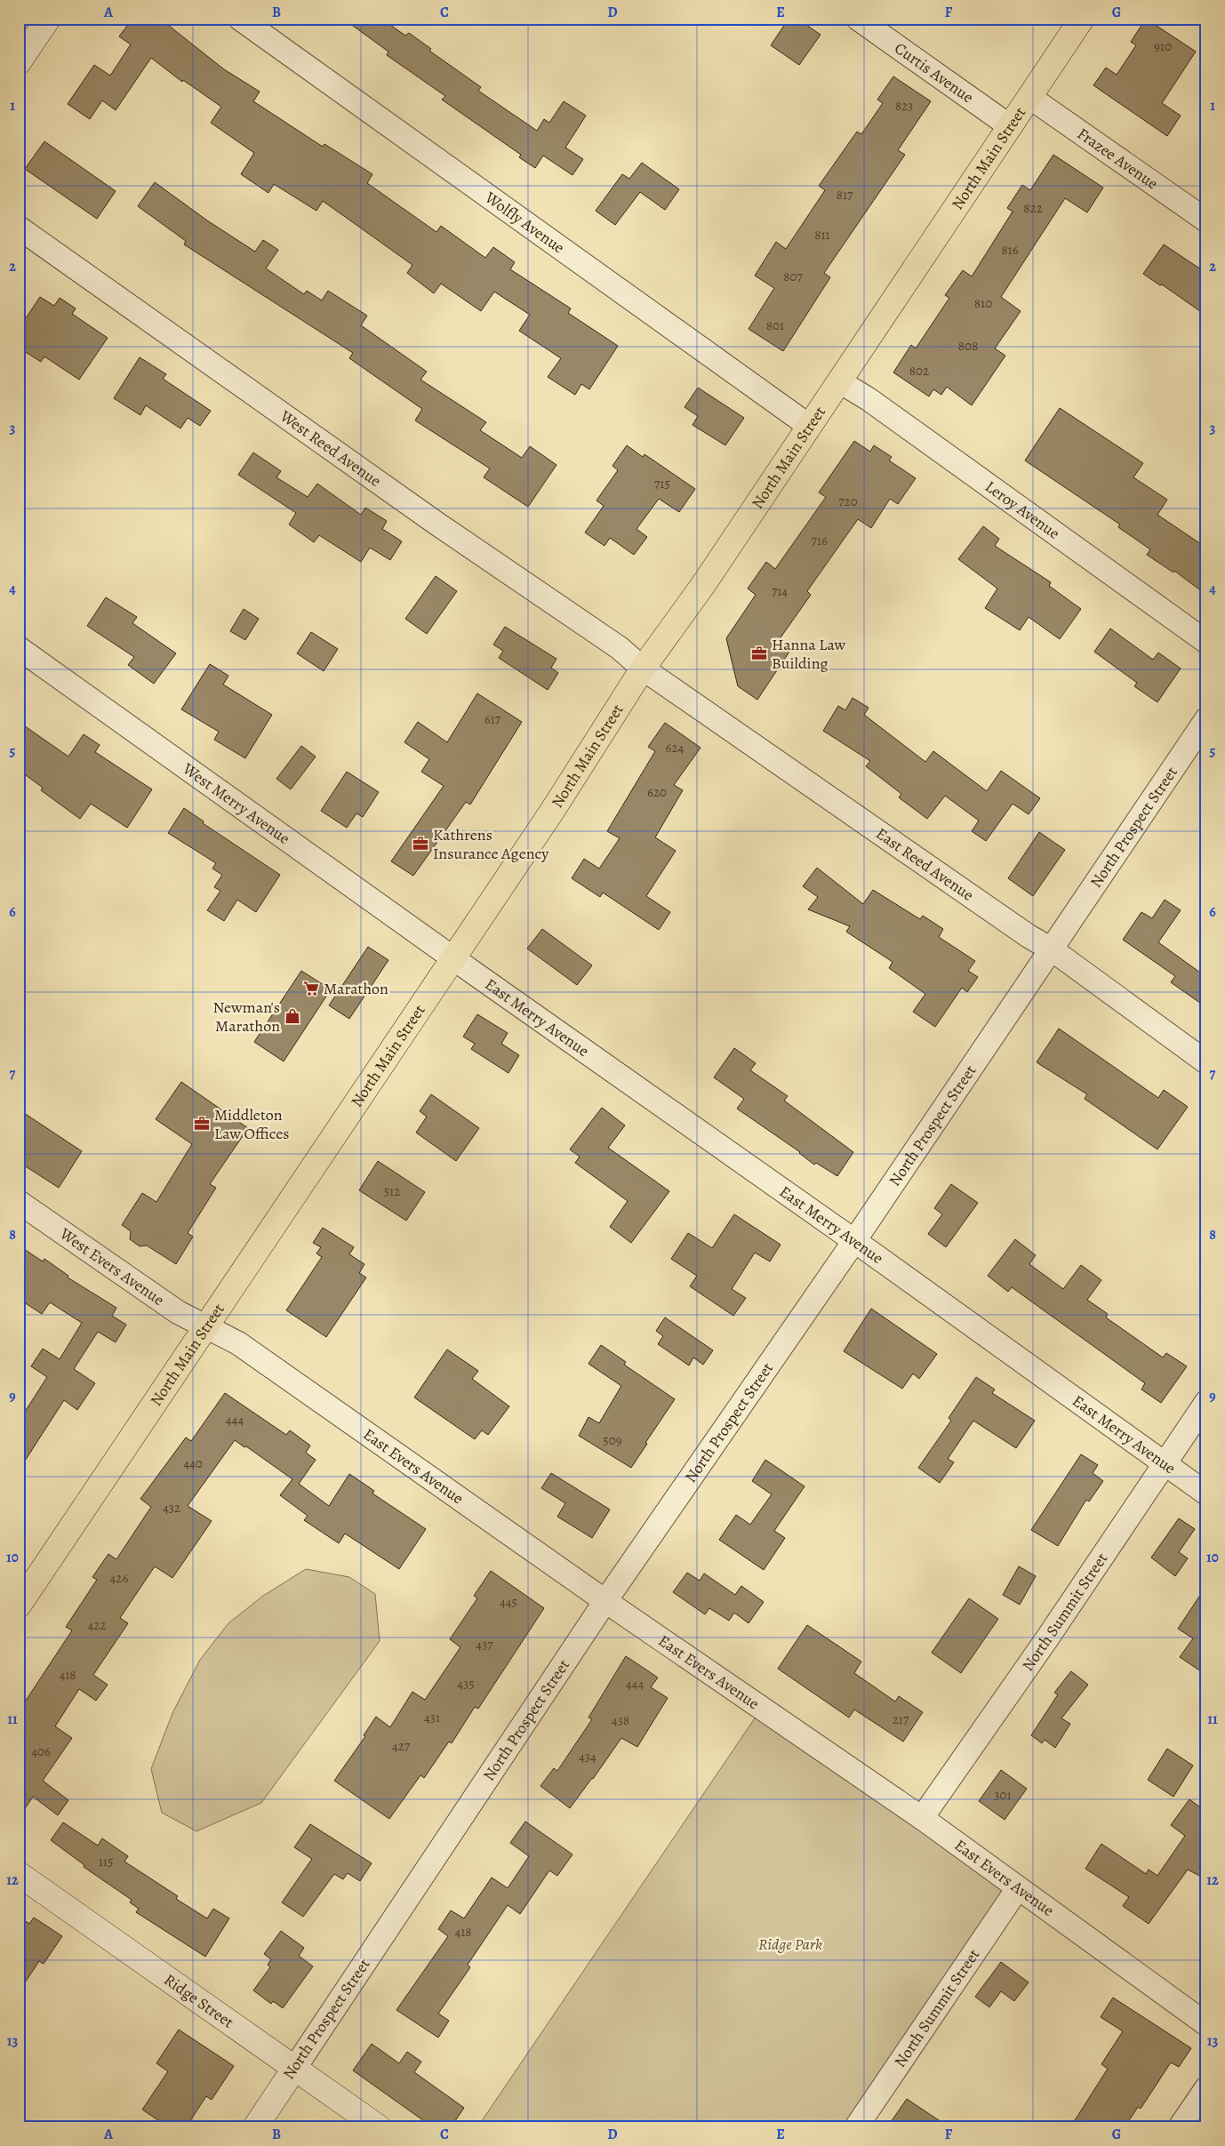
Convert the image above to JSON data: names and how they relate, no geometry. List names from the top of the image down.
{
  "streets": {
    "main road": ["North Main Street"],
    "street": [
      "Curtis Avenue",
      "Frazee Avenue",
      "Wolfly Avenue",
      "West Reed Avenue",
      "Leroy Avenue",
      "West Merry Avenue",
      "North Prospect Street",
      "East Reed Avenue",
      "East Merry Avenue",
      "West Evers Avenue",
      "East Evers Avenue",
      "North Summit Street",
      "Ridge Street"
    ]
  },
  "crossings": [
    ["Curtis Avenue", "North Main Street"],
    ["North Main Street", "Frazee Avenue"],
    ["North Main Street", "Wolfly Avenue"],
    ["North Main Street", "West Reed Avenue"],
    ["North Main Street", "Leroy Avenue"],
    ["North Main Street", "West Merry Avenue"],
    ["North Main Street", "East Reed Avenue"],
    ["North Main Street", "East Merry Avenue"],
    ["North Main Street", "West Evers Avenue"],
    ["North Main Street", "East Evers Avenue"],
    ["West Reed Avenue", "East Reed Avenue"],
    ["West Merry Avenue", "East Merry Avenue"],
    ["North Prospect Street", "East Reed Avenue"],
    ["North Prospect Street", "East Merry Avenue"],
    ["North Prospect Street", "East Evers Avenue"],
    ["North Prospect Street", "Ridge Street"],
    ["East Merry Avenue", "North Summit Street"],
    ["West Evers Avenue", "East Evers Avenue"],
    ["East Evers Avenue", "North Summit Street"]
  ],
  "parks": ["Ridge Park"],
  "places": {
    "office": ["Hanna Law Building", "Kathrens Insurance Agency", "Middleton Law Offices"],
    "supermarket": ["Marathon"],
    "shop": ["Newman's Marathon"]
  },
  "house_numbers": [
    "910",
    "823",
    "817",
    "822",
    "811",
    "816",
    "807",
    "810",
    "801",
    "808",
    "802",
    "715",
    "720",
    "716",
    "714",
    "617",
    "624",
    "620",
    "512",
    "444",
    "509",
    "440",
    "432",
    "426",
    "445",
    "422",
    "437",
    "418",
    "435",
    "444",
    "431",
    "217",
    "438",
    "427",
    "406",
    "434",
    "301",
    "115",
    "418"
  ],
  "grid": {
    "columns": [
      "A",
      "B",
      "C",
      "D",
      "E",
      "F",
      "G"
    ],
    "rows": [
      "1",
      "2",
      "3",
      "4",
      "5",
      "6",
      "7",
      "8",
      "9",
      "10",
      "11",
      "12",
      "13"
    ]
  }
}
